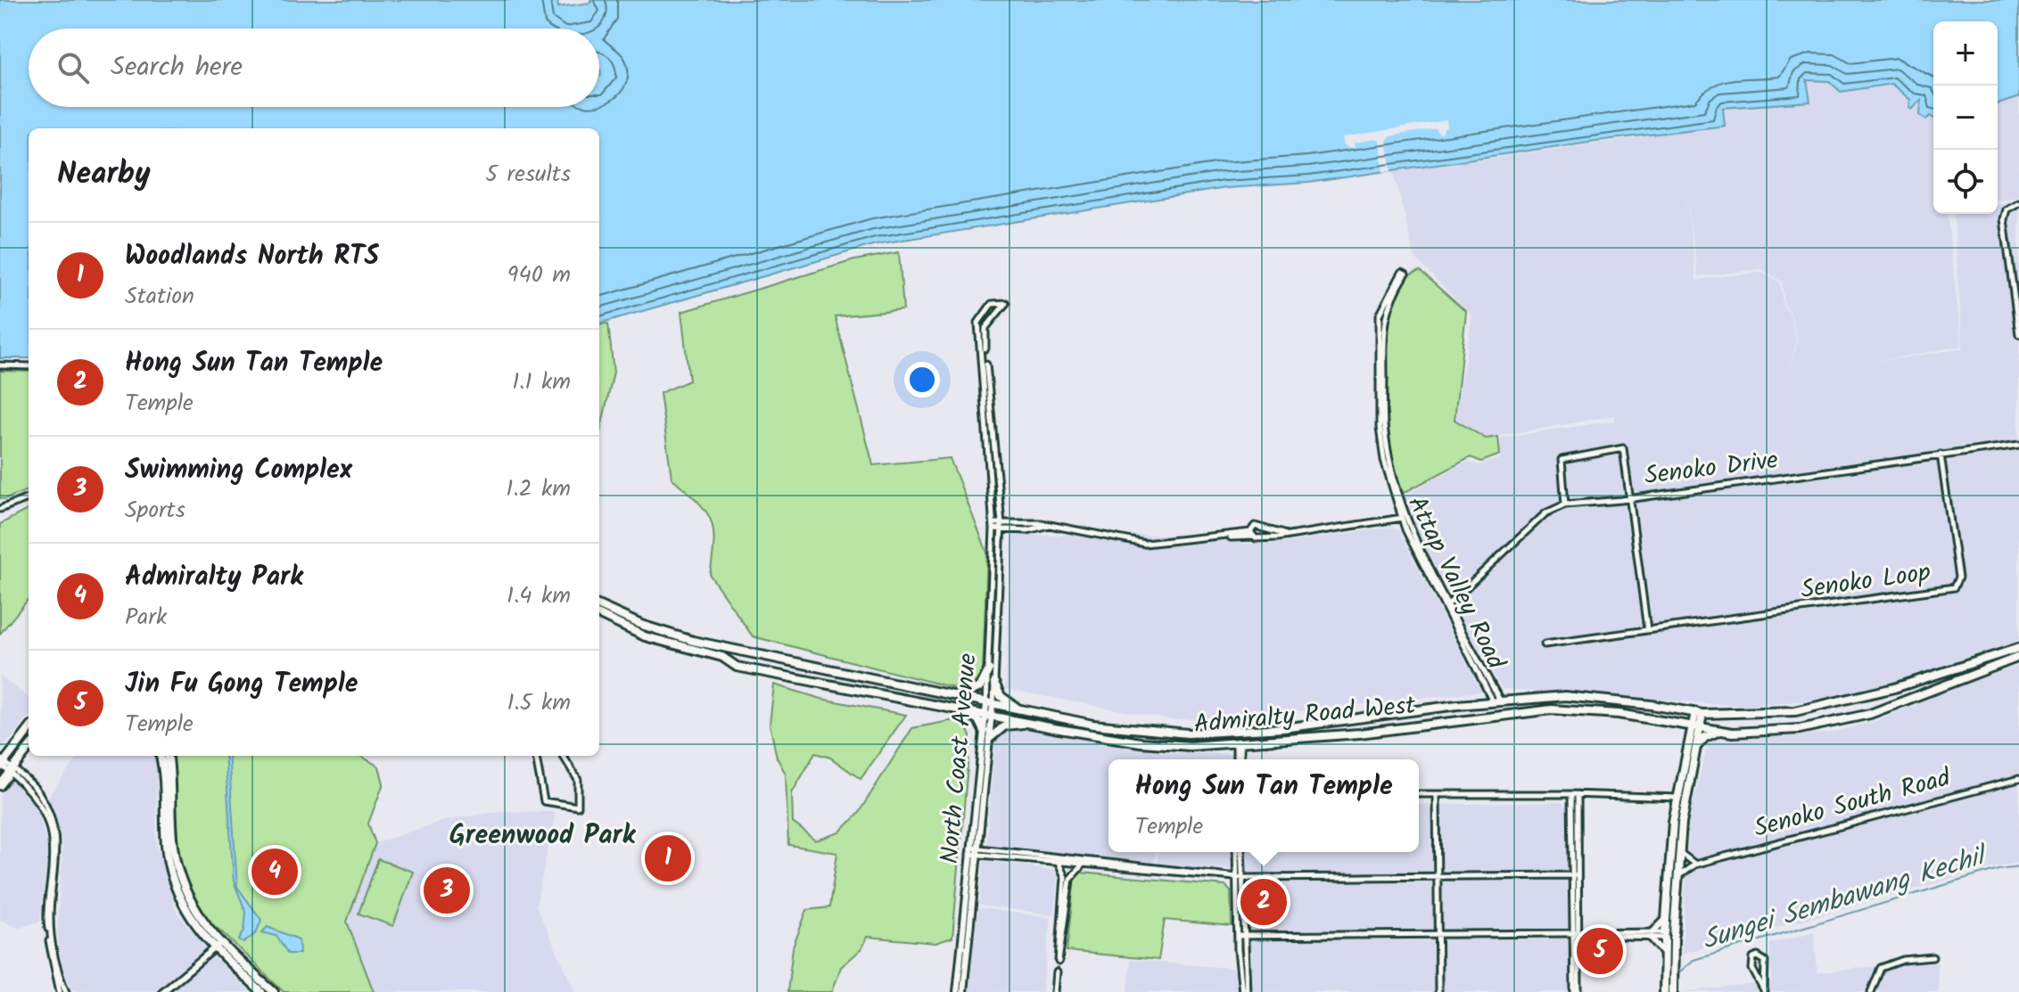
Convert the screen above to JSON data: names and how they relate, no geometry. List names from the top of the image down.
{
  "streets": {
    "main road": ["Admiralty Road West", "North Coast Avenue"],
    "street": [
      "Senoko Drive",
      "Senoko Loop",
      "Attap Valley Road",
      "Senoko South Road"
    ]
  },
  "crossings": [
    ["Senoko Drive", "Senoko Loop"],
    ["Senoko Drive", "Attap Valley Road"],
    ["Attap Valley Road", "Admiralty Road West"],
    ["Admiralty Road West", "North Coast Avenue"]
  ],
  "districts": ["Greenwood Park"],
  "water": ["Sungei Sembawang Kechil"],
  "page": {
    "map_buttons": ["+", "−"],
    "search": "Search here",
    "heading": ["Nearby", "5 results"],
    "list": [
      {
        "mark": "1",
        "name": "Woodlands North RTS",
        "note": "Station",
        "value": "940 m"
      },
      {
        "mark": "2",
        "name": "Hong Sun Tan Temple",
        "note": "Temple",
        "value": "1.1 km"
      },
      {
        "mark": "3",
        "name": "Swimming Complex",
        "note": "Sports",
        "value": "1.2 km"
      },
      {
        "mark": "4",
        "name": "Admiralty Park",
        "note": "Park",
        "value": "1.4 km"
      },
      {
        "mark": "5",
        "name": "Jin Fu Gong Temple",
        "note": "Temple",
        "value": "1.5 km"
      }
    ],
    "popup": ["Hong Sun Tan Temple", "Temple"],
    "pins": [
      "1",
      "4",
      "3",
      "2",
      "5"
    ]
  }
}
